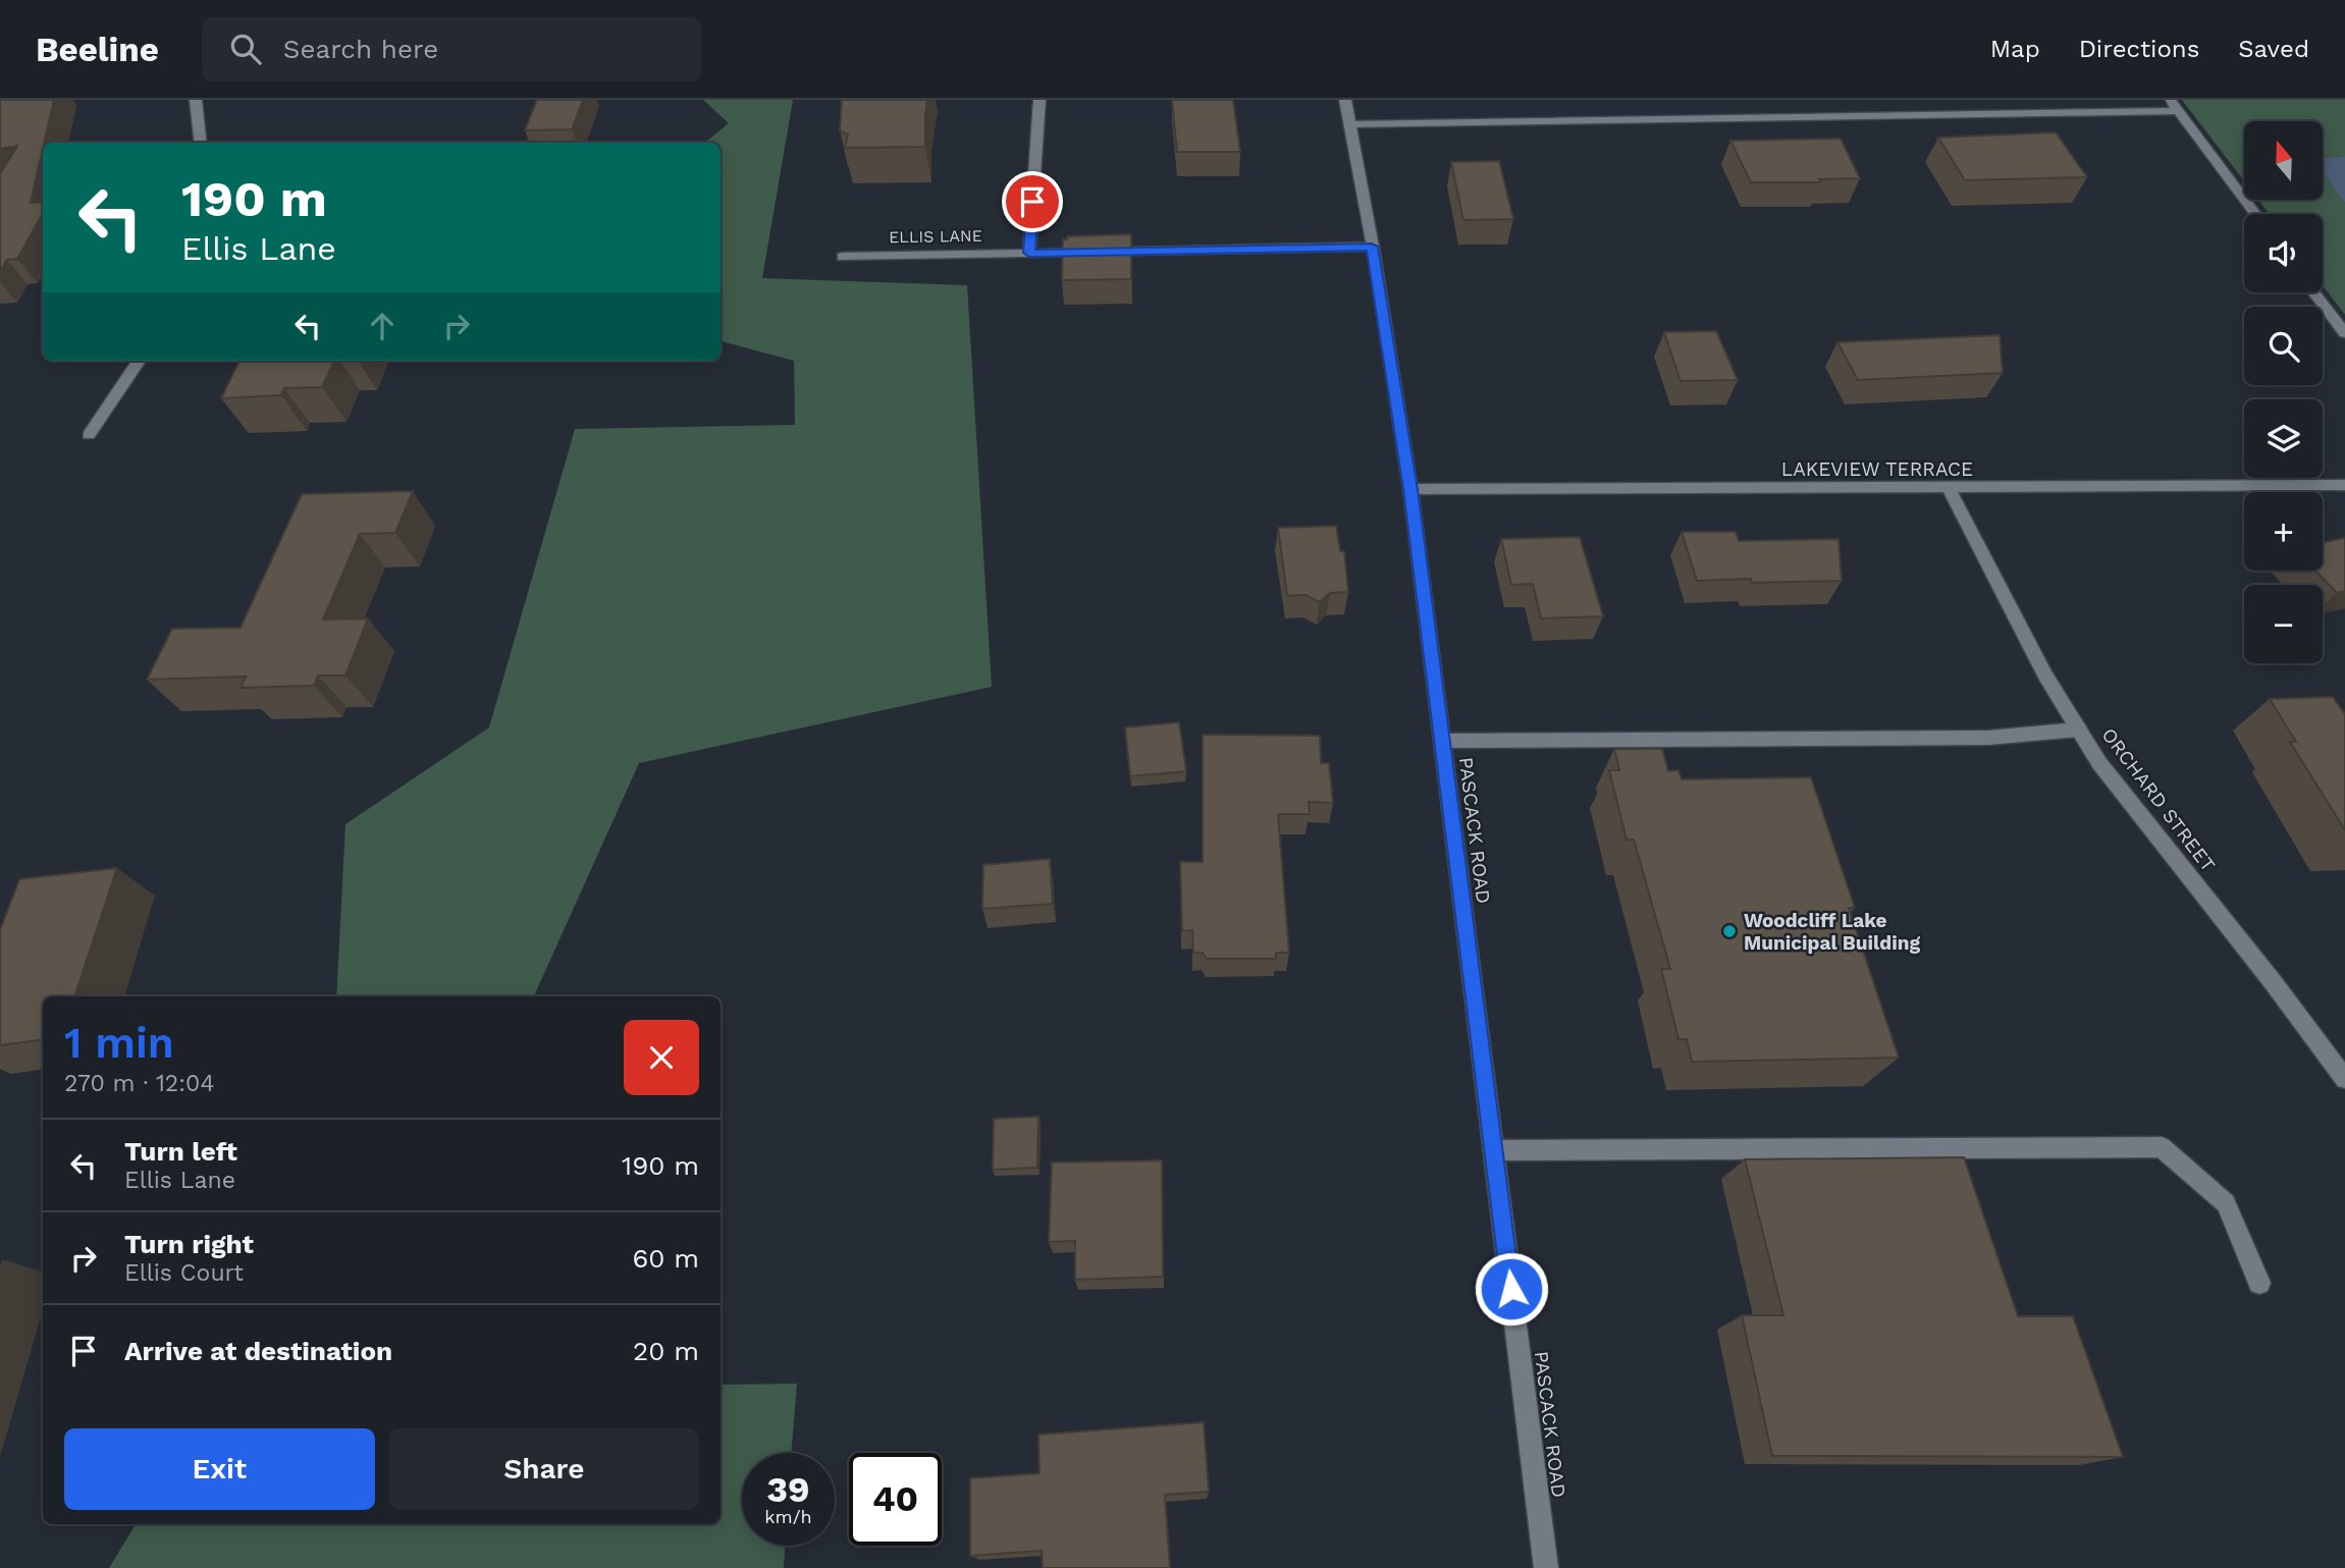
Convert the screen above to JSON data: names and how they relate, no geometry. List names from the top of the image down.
{
  "streets": {
    "street": [
      "ELLIS LANE",
      "LAKEVIEW TERRACE",
      "ORCHARD STREET",
      "PASCACK ROAD"
    ]
  },
  "crossings": [
    ["ELLIS LANE", "PASCACK ROAD"],
    ["LAKEVIEW TERRACE", "ORCHARD STREET"],
    ["LAKEVIEW TERRACE", "PASCACK ROAD"]
  ],
  "places": ["Woodcliff Lake Municipal Building"],
  "north": "top",
  "page": {
    "header": "Beeline",
    "search": "Search here",
    "nav": ["Map", "Directions", "Saved"],
    "map_buttons": ["+", "−"],
    "turn": ["190 m", "Ellis Lane"],
    "heading": ["1 min", "270 m · 12:04"],
    "list": [
      {
        "name": "Turn left",
        "note": "Ellis Lane",
        "value": "190 m"
      },
      {
        "name": "Turn right",
        "note": "Ellis Court",
        "value": "60 m"
      },
      {
        "name": "Arrive at destination",
        "value": "20 m"
      }
    ],
    "buttons": ["Exit", "Share"],
    "speed": "39 km/h",
    "limit": "40"
  }
}
